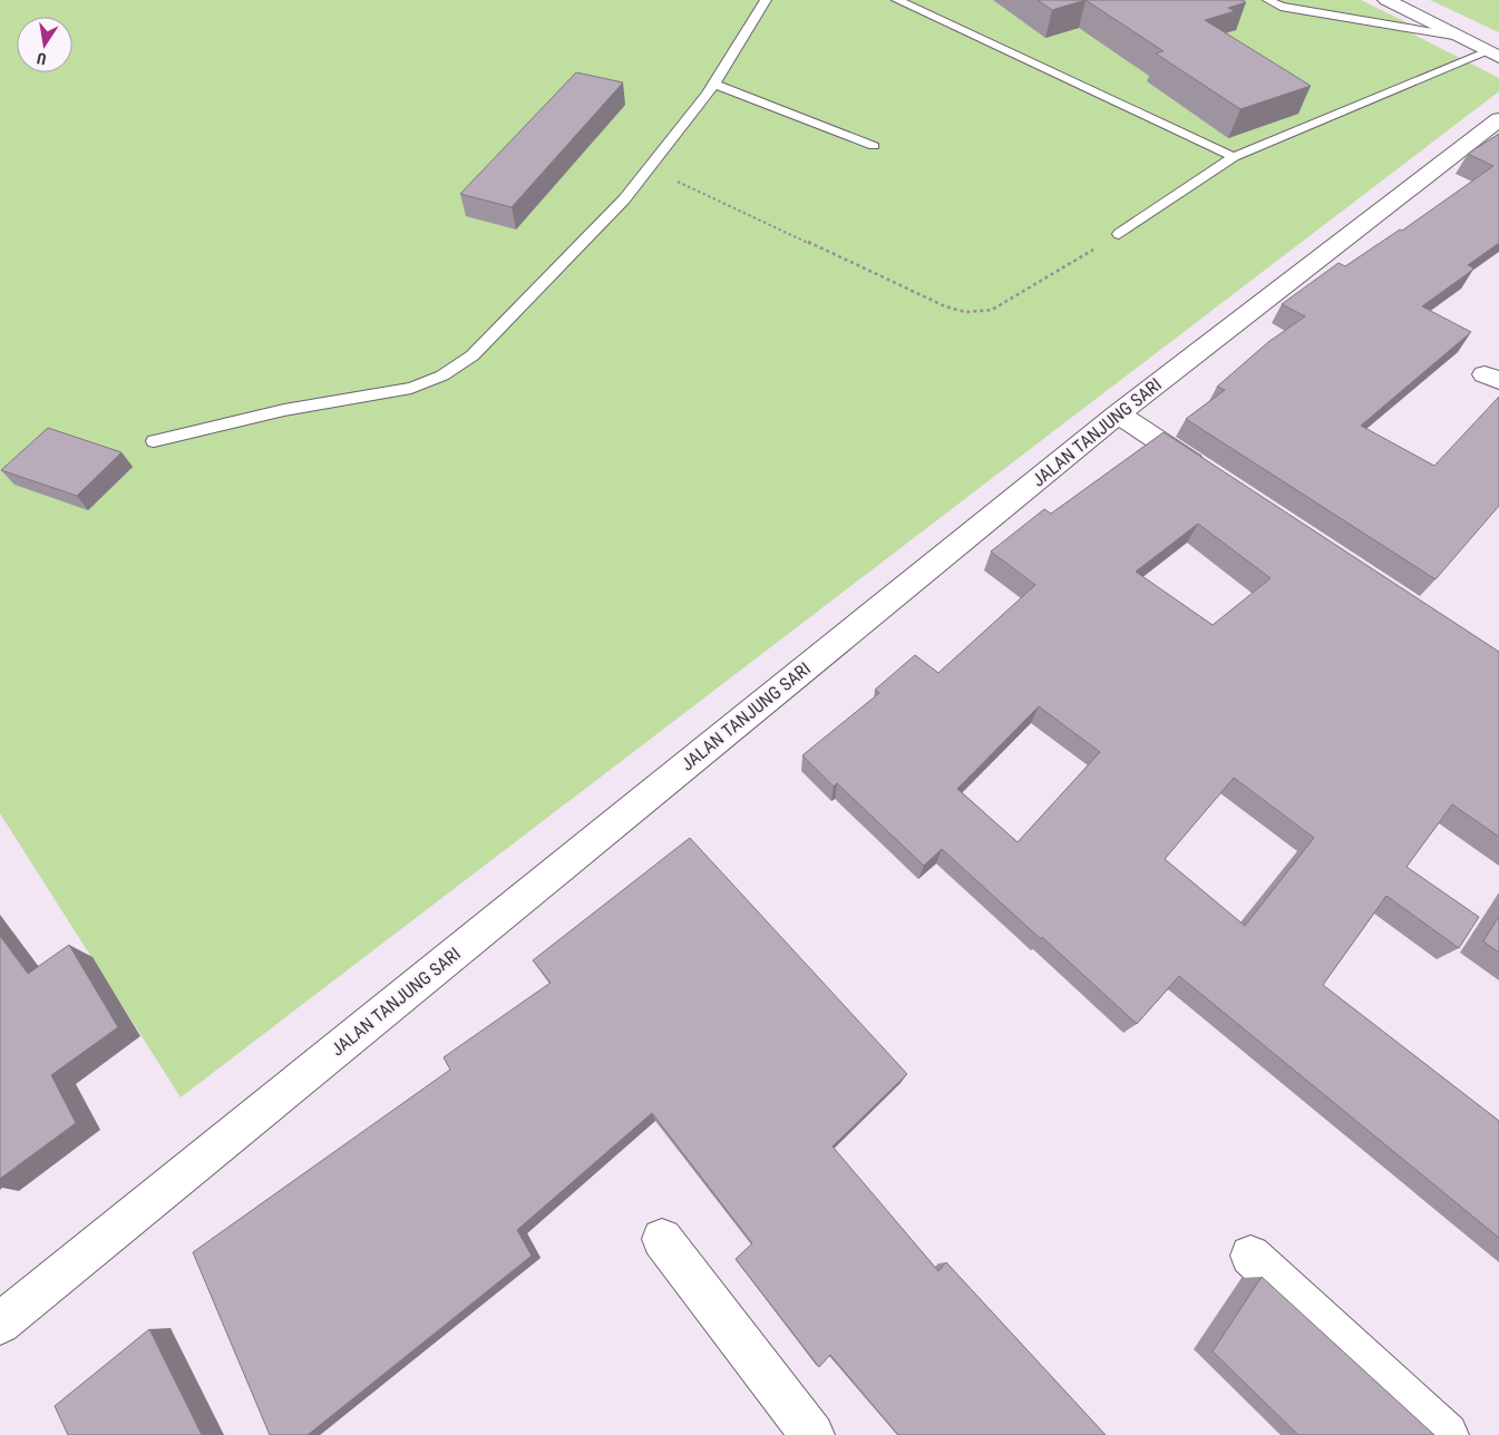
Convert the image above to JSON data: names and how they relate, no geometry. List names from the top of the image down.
{
  "streets": {
    "street": ["JALAN TANJUNG SARI"]
  },
  "north": "bottom"
}
